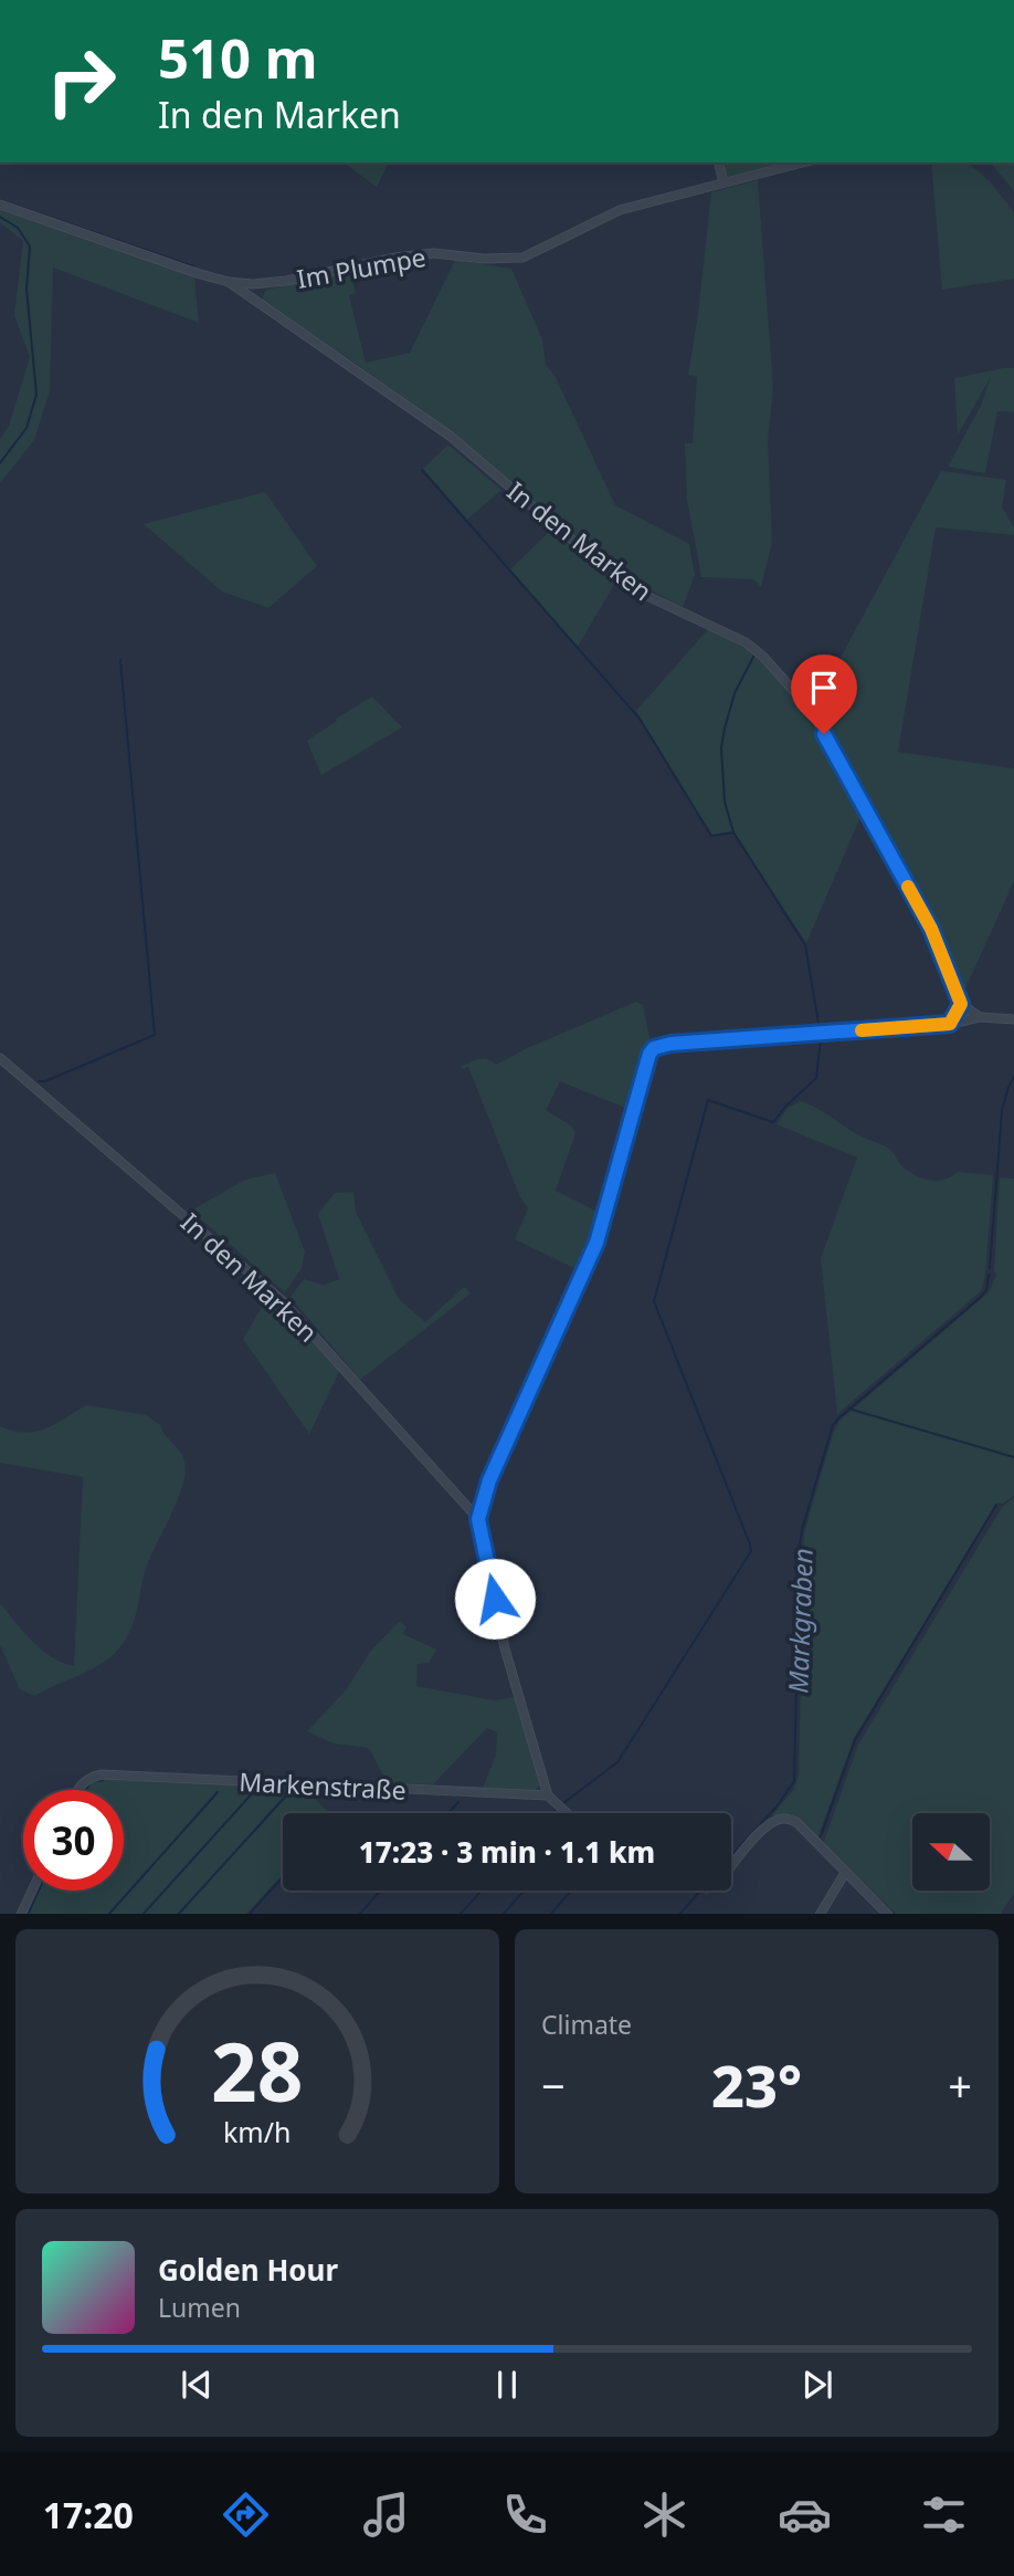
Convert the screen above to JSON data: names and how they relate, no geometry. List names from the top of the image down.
{
  "streets": {
    "street": ["Im Plumpe", "In den Marken", "Markenstraße"]
  },
  "crossings": [
    ["Im Plumpe", "In den Marken"]
  ],
  "water": ["Markgraben"],
  "north": "left",
  "page": {
    "turn": ["510 m", "In den Marken"],
    "limit": "30",
    "trip": "17:23 · 3 min · 1.1 km",
    "tile": "Climate",
    "heat": ["−", "23°", "+"],
    "song": ["Golden Hour", "Lumen"],
    "tabs": "17:20",
    "gauge": ["28", "km/h"]
  }
}
